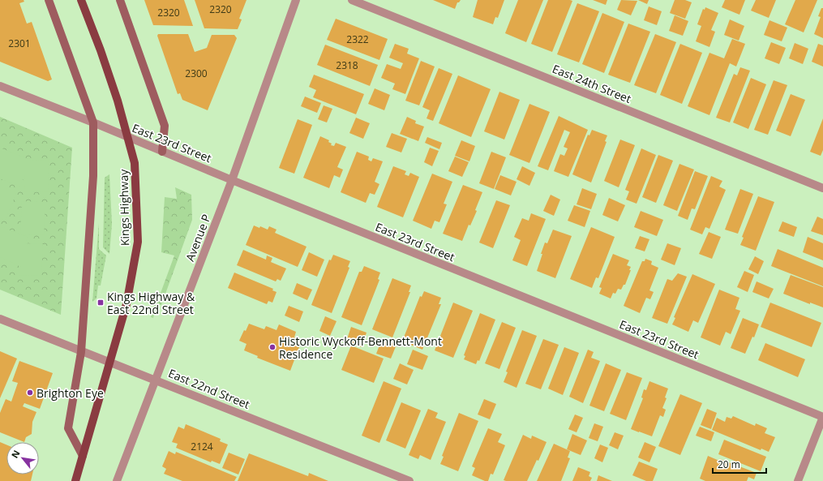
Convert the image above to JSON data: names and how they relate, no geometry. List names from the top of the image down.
{
  "streets": {
    "main road": ["Kings Highway"],
    "street": [
      "East 24th Street",
      "East 23rd Street",
      "Avenue P",
      "East 22nd Street"
    ]
  },
  "crossings": [
    ["East 23rd Street", "Kings Highway"],
    ["East 23rd Street", "Avenue P"],
    ["Kings Highway", "East 22nd Street"],
    ["Avenue P", "East 22nd Street"]
  ],
  "places": {
    "transit": ["Kings Highway & East 22nd Street"],
    "other": ["Historic Wyckoff-Bennett-Mont Residence", "Brighton Eye"]
  },
  "house_numbers": [
    "2320",
    "2320",
    "2322",
    "2301",
    "2318",
    "2300",
    "2124"
  ],
  "scale_bar": "20 m",
  "north": "top left"
}
